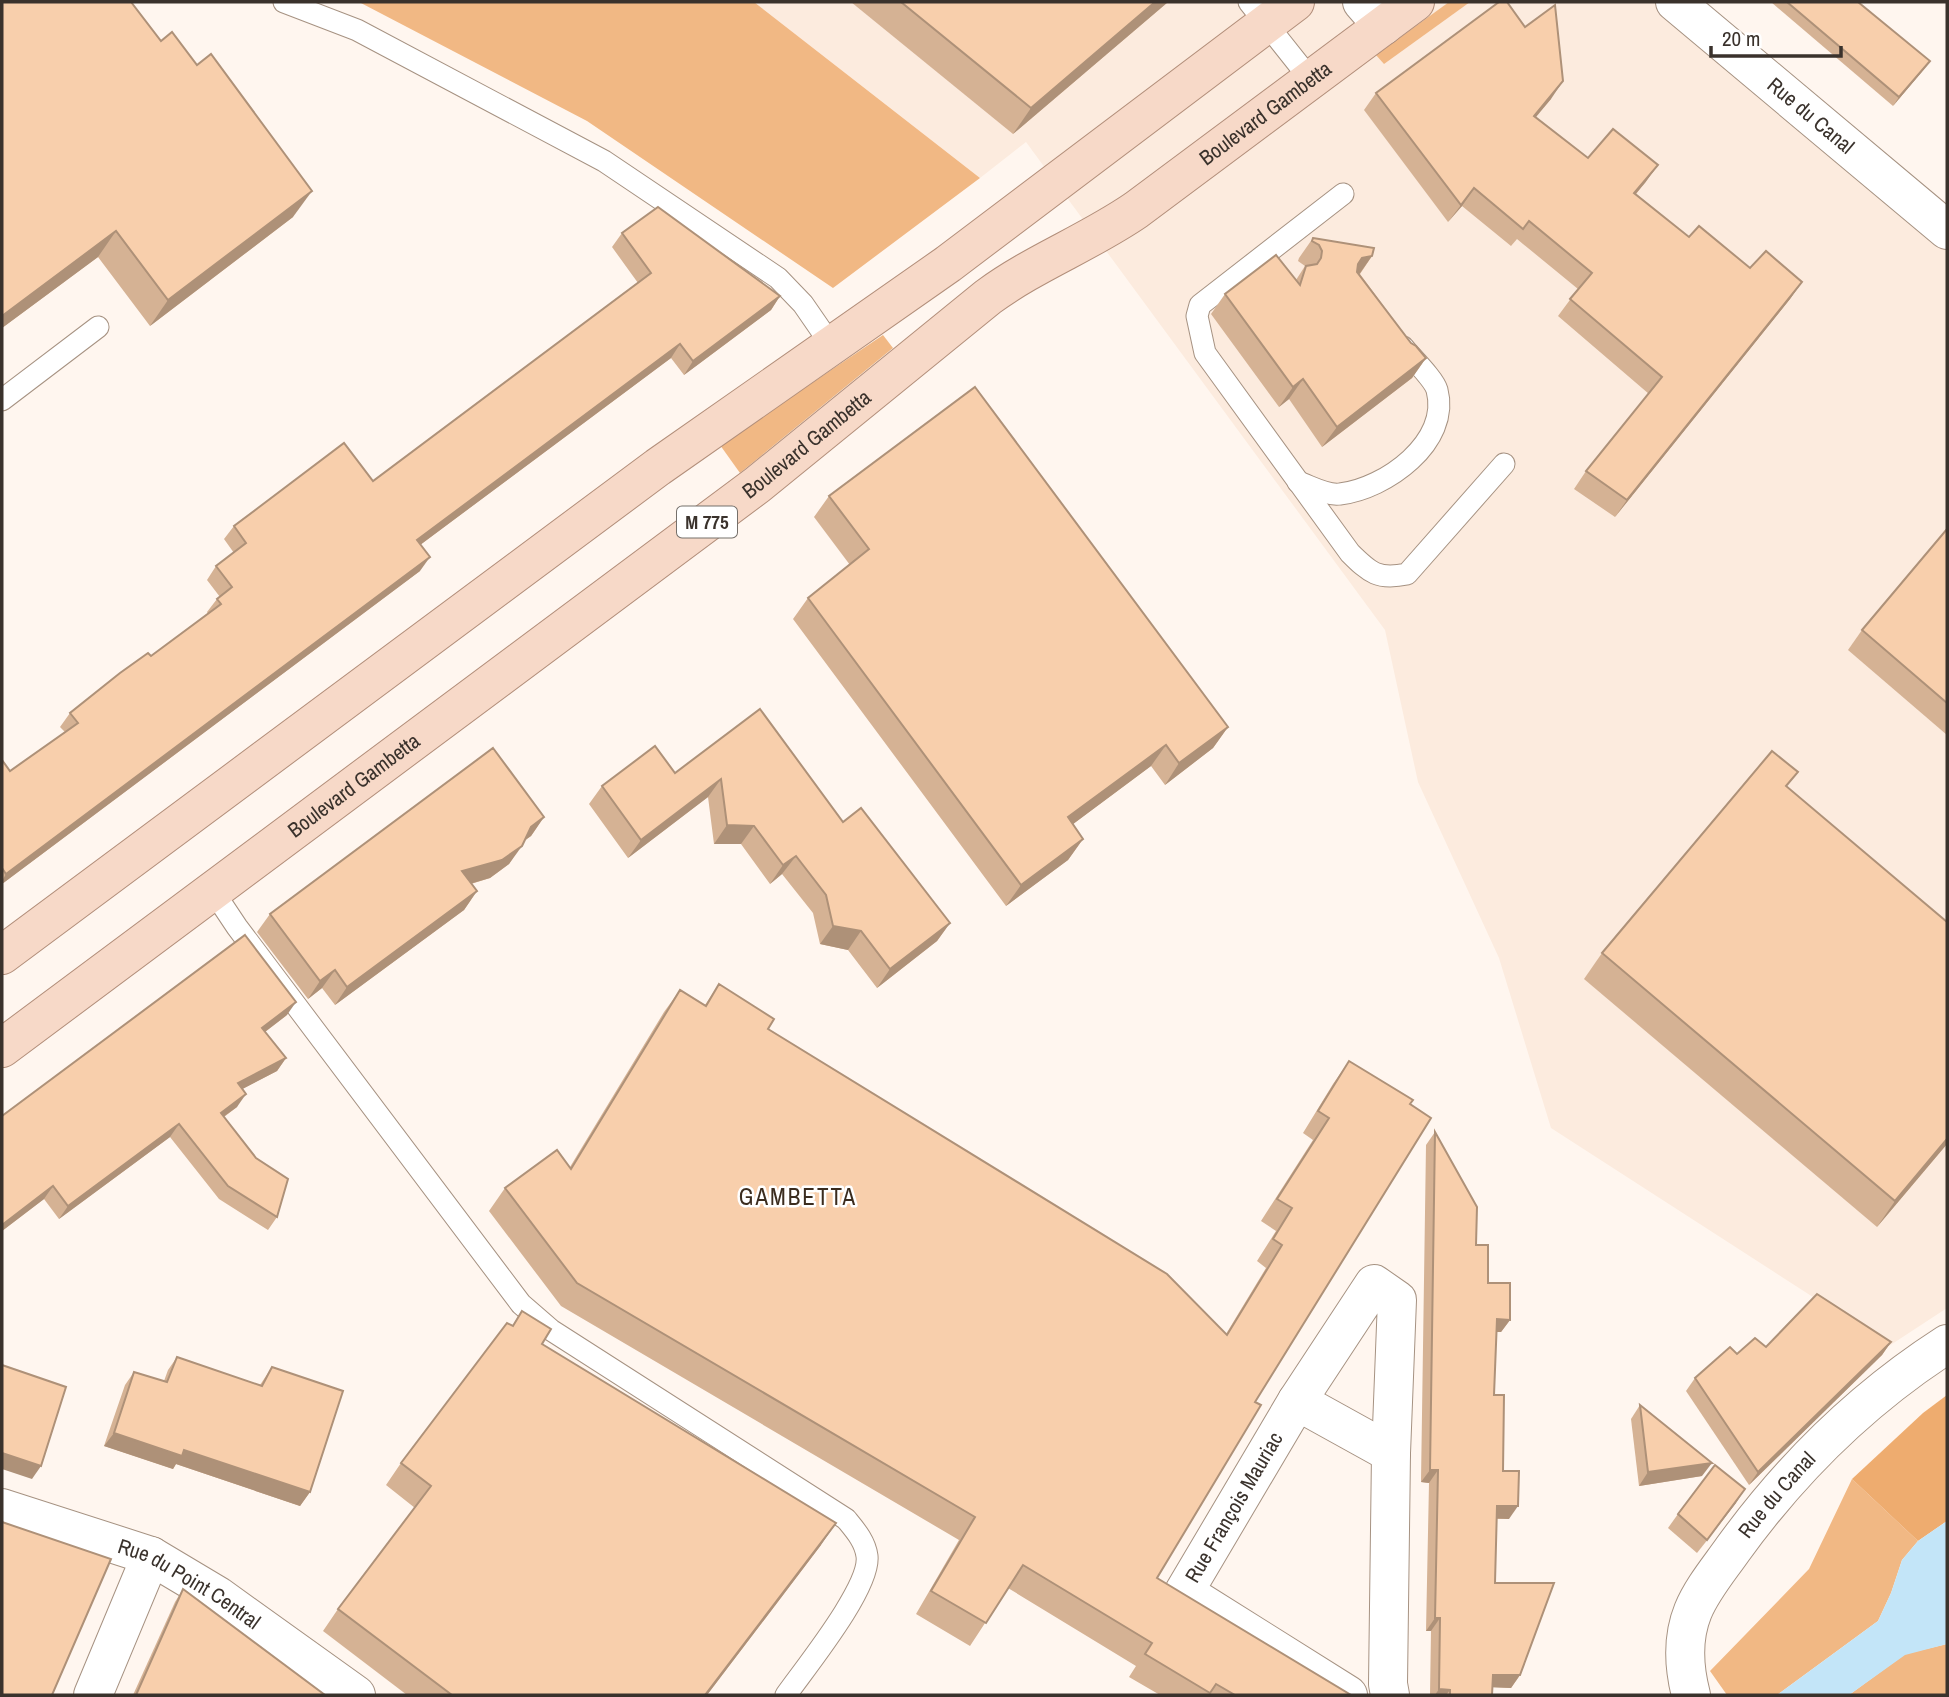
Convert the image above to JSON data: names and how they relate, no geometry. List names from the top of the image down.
{
  "streets": {
    "main road": ["Boulevard Gambetta", "M 775"],
    "street": ["Rue du Canal", "Rue François Mauriac", "Rue du Point Central"]
  },
  "districts": ["GAMBETTA"],
  "scale_bar": "20 m"
}
